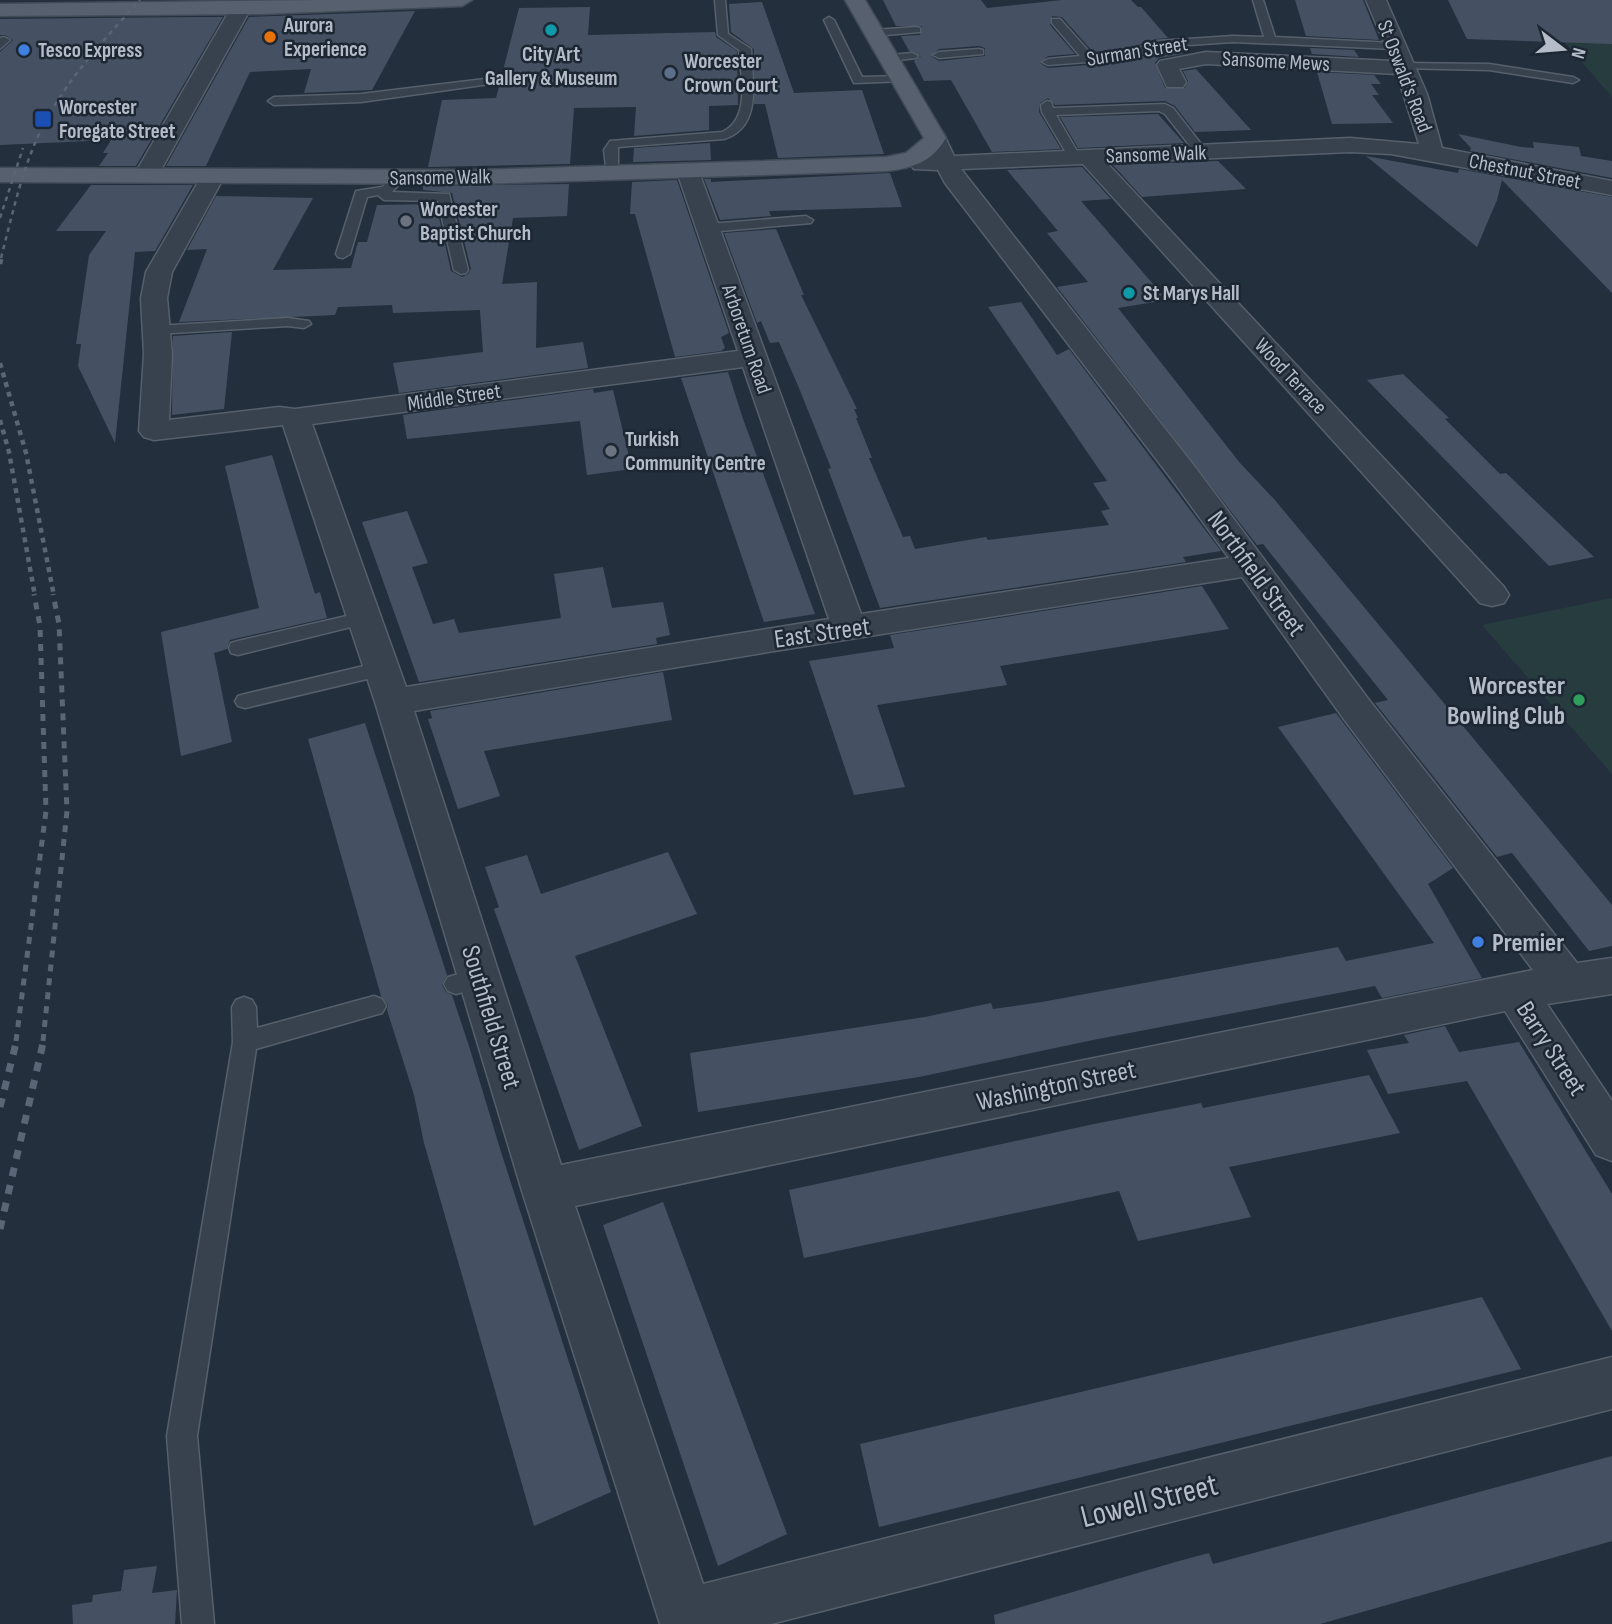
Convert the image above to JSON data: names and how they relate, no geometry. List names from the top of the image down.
{
  "streets": {
    "main road": ["Sansome Walk"],
    "street": [
      "Sansome Mews",
      "St Oswald's Road",
      "Chestnut Street",
      "Arboretum Road",
      "Wood Terrace",
      "Middle Street",
      "Northfield Street",
      "East Street",
      "Southfield Street",
      "Barry Street",
      "Washington Street",
      "Lowell Street"
    ],
    "lane": ["Surman Street"]
  },
  "crossings": [
    ["Surman Street", "Sansome Mews"],
    ["Surman Street", "St Oswald's Road"],
    ["Sansome Mews", "St Oswald's Road"],
    ["St Oswald's Road", "Sansome Walk"],
    ["St Oswald's Road", "Chestnut Street"],
    ["Sansome Walk", "Chestnut Street"],
    ["Sansome Walk", "Arboretum Road"],
    ["Sansome Walk", "Wood Terrace"],
    ["Sansome Walk", "Northfield Street"],
    ["Arboretum Road", "Middle Street"],
    ["Arboretum Road", "East Street"],
    ["Middle Street", "Southfield Street"],
    ["Northfield Street", "East Street"],
    ["Northfield Street", "Washington Street"],
    ["East Street", "Southfield Street"],
    ["Southfield Street", "Washington Street"],
    ["Southfield Street", "Lowell Street"],
    ["Barry Street", "Washington Street"]
  ],
  "places": {
    "other": [
      "City Art Gallery & Museum",
      "Aurora Experience",
      "Tesco Express",
      "Worcester Crown Court",
      "Worcester Baptist Church",
      "St Marys Hall",
      "Turkish Community Centre",
      "Worcester Bowling Club",
      "Premier"
    ],
    "transit": ["Worcester Foregate Street"]
  },
  "north": "right"
}
